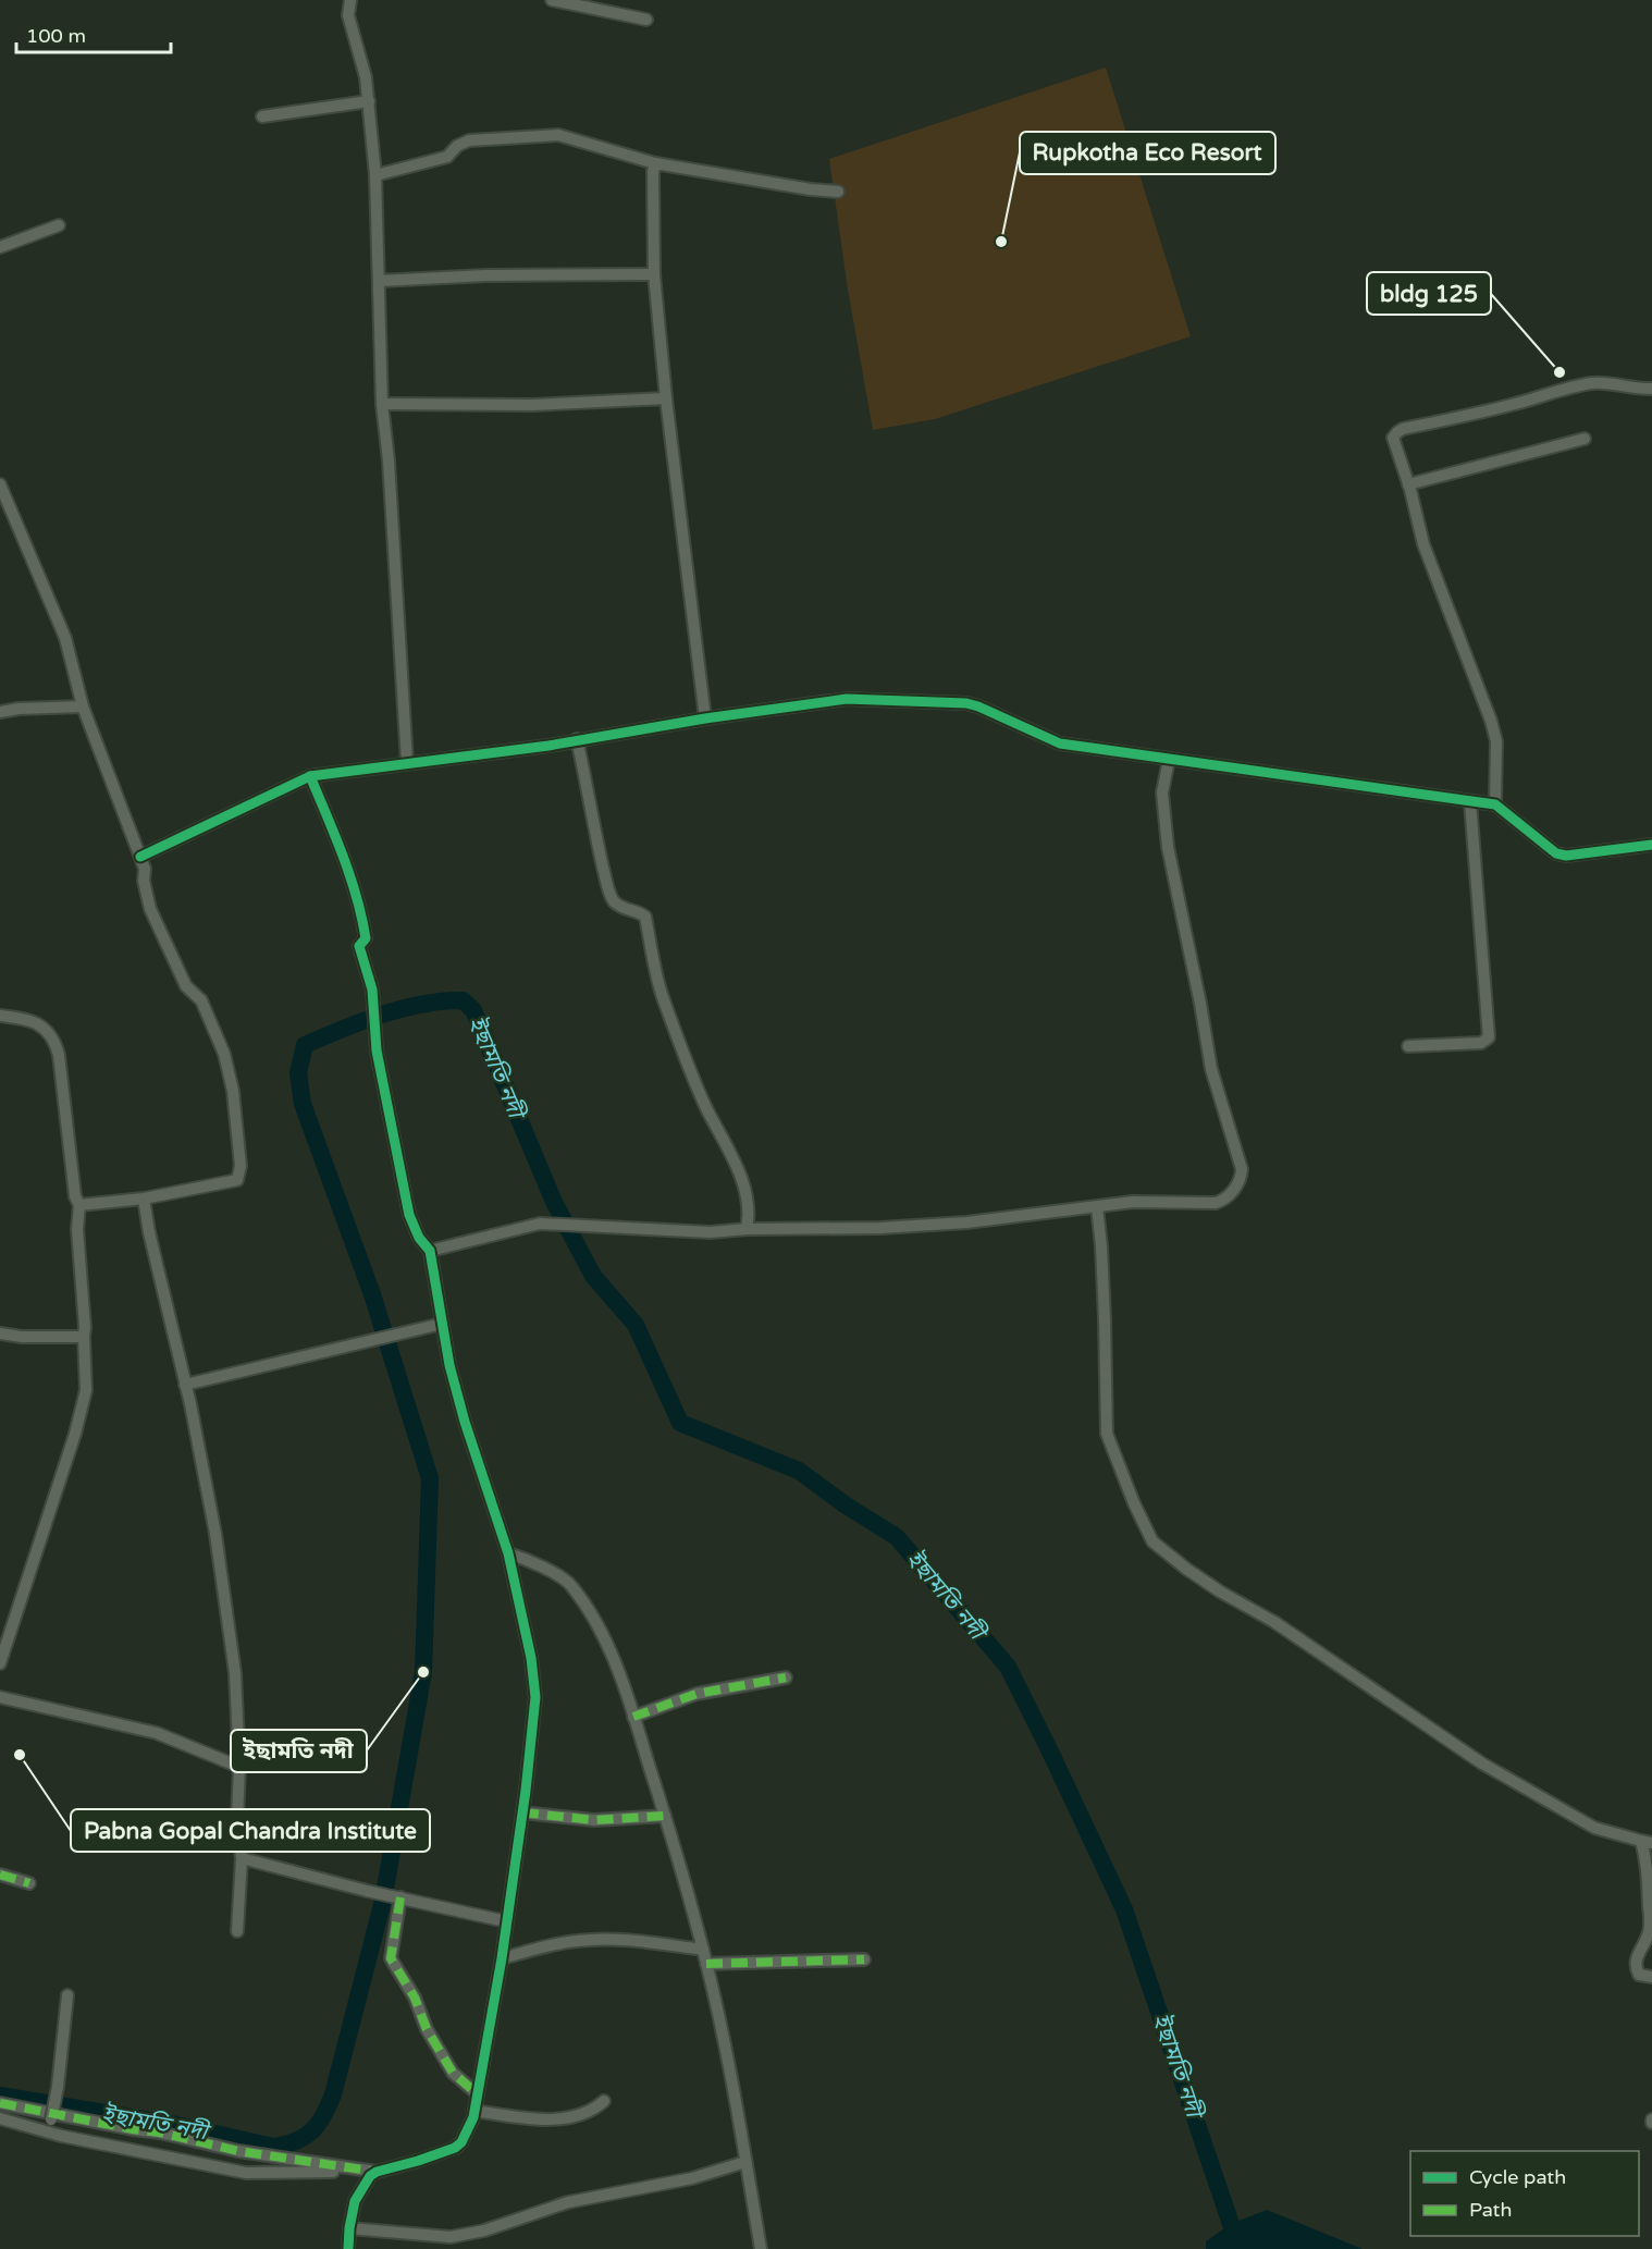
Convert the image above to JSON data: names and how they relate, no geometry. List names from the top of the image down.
{
  "water": ["ইছামতি নদী"],
  "places": [
    "Rupkotha Eco Resort",
    "bldg 125",
    "ইছামতি নদী",
    "Pabna Gopal Chandra Institute"
  ],
  "legend": ["Cycle path", "Path"],
  "scale_bar": "100 m"
}
